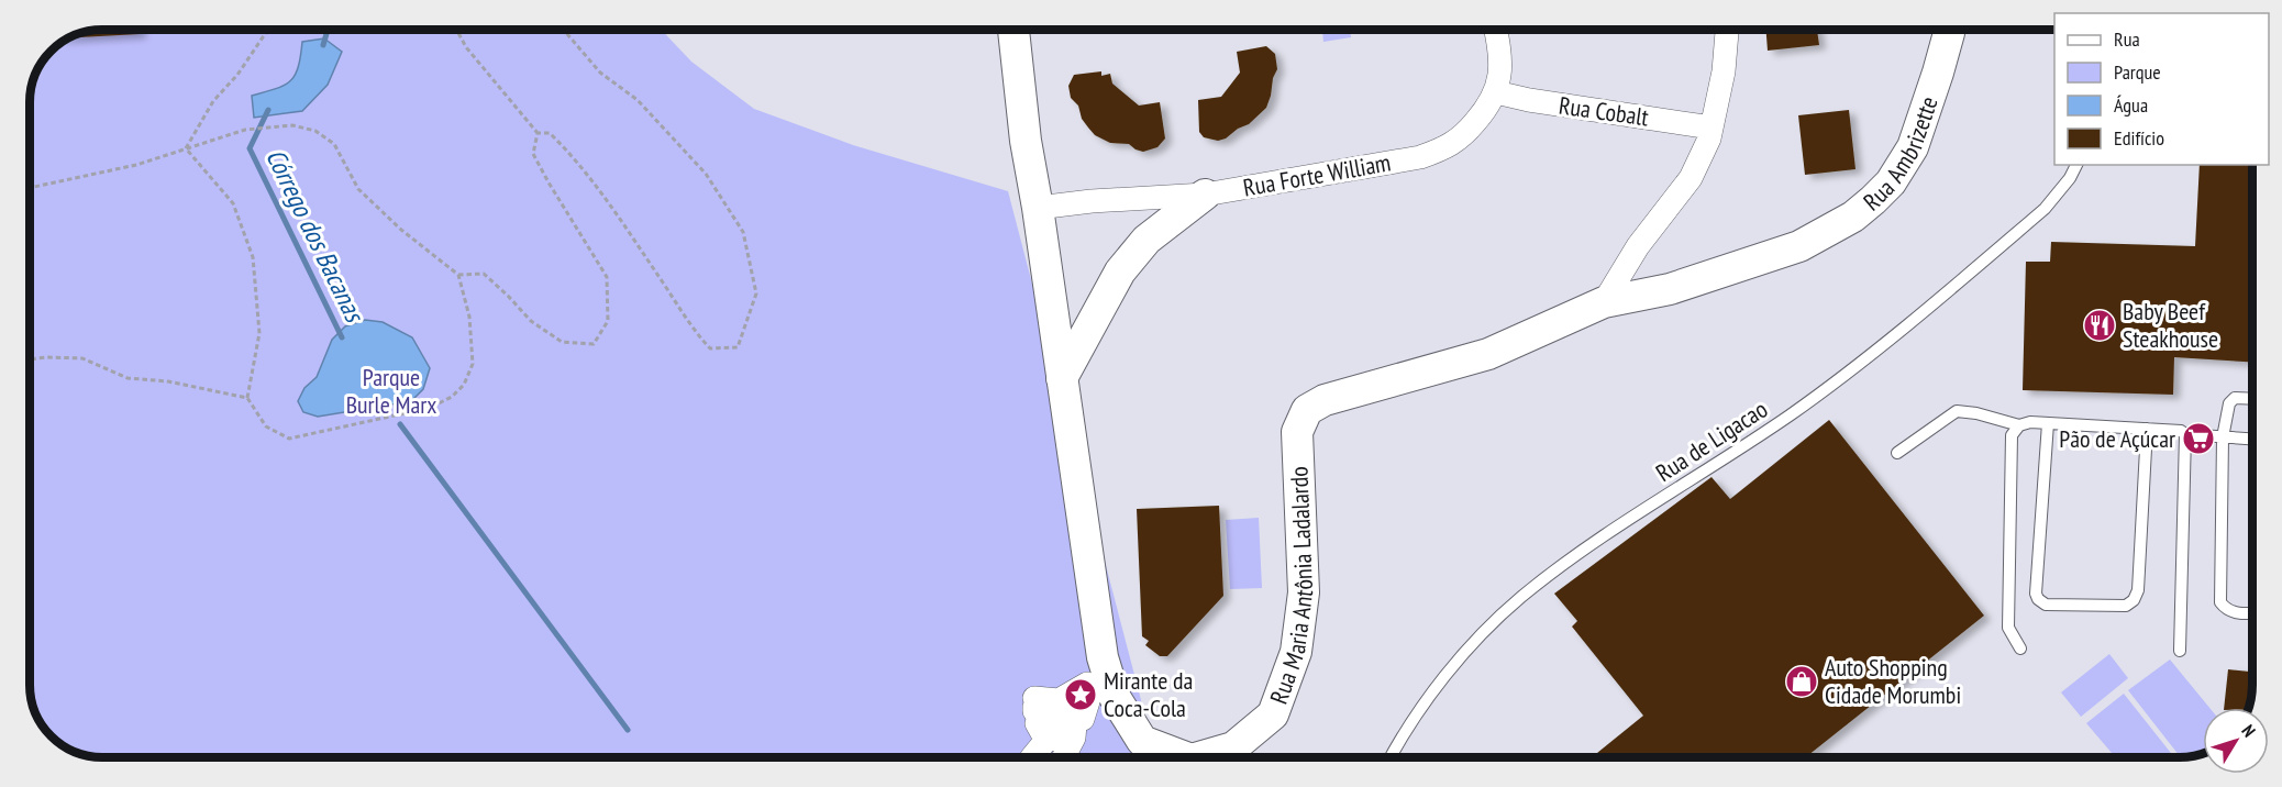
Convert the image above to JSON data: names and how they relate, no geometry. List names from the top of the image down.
{
  "streets": {
    "street": [
      "Rua Cobalt",
      "Rua Ambrizette",
      "Rua Forte William",
      "Rua Maria Antônia Ladalardo"
    ],
    "lane": ["Rua de Ligacao"]
  },
  "crossings": [
    ["Rua Cobalt", "Rua Forte William"],
    ["Rua Ambrizette", "Rua Maria Antônia Ladalardo"],
    ["Rua Forte William", "Rua Maria Antônia Ladalardo"]
  ],
  "water": ["Córrego dos Bacanas"],
  "parks": ["Parque Burle Marx"],
  "places": {
    "restaurant": ["Baby Beef Steakhouse"],
    "supermarket": ["Pão de Açúcar"],
    "shop": ["Auto Shopping Cidade Morumbi"],
    "place": ["Mirante da Coca-Cola"]
  },
  "legend": [
    "Rua",
    "Parque",
    "Água",
    "Edifício"
  ],
  "north": "top right"
}
